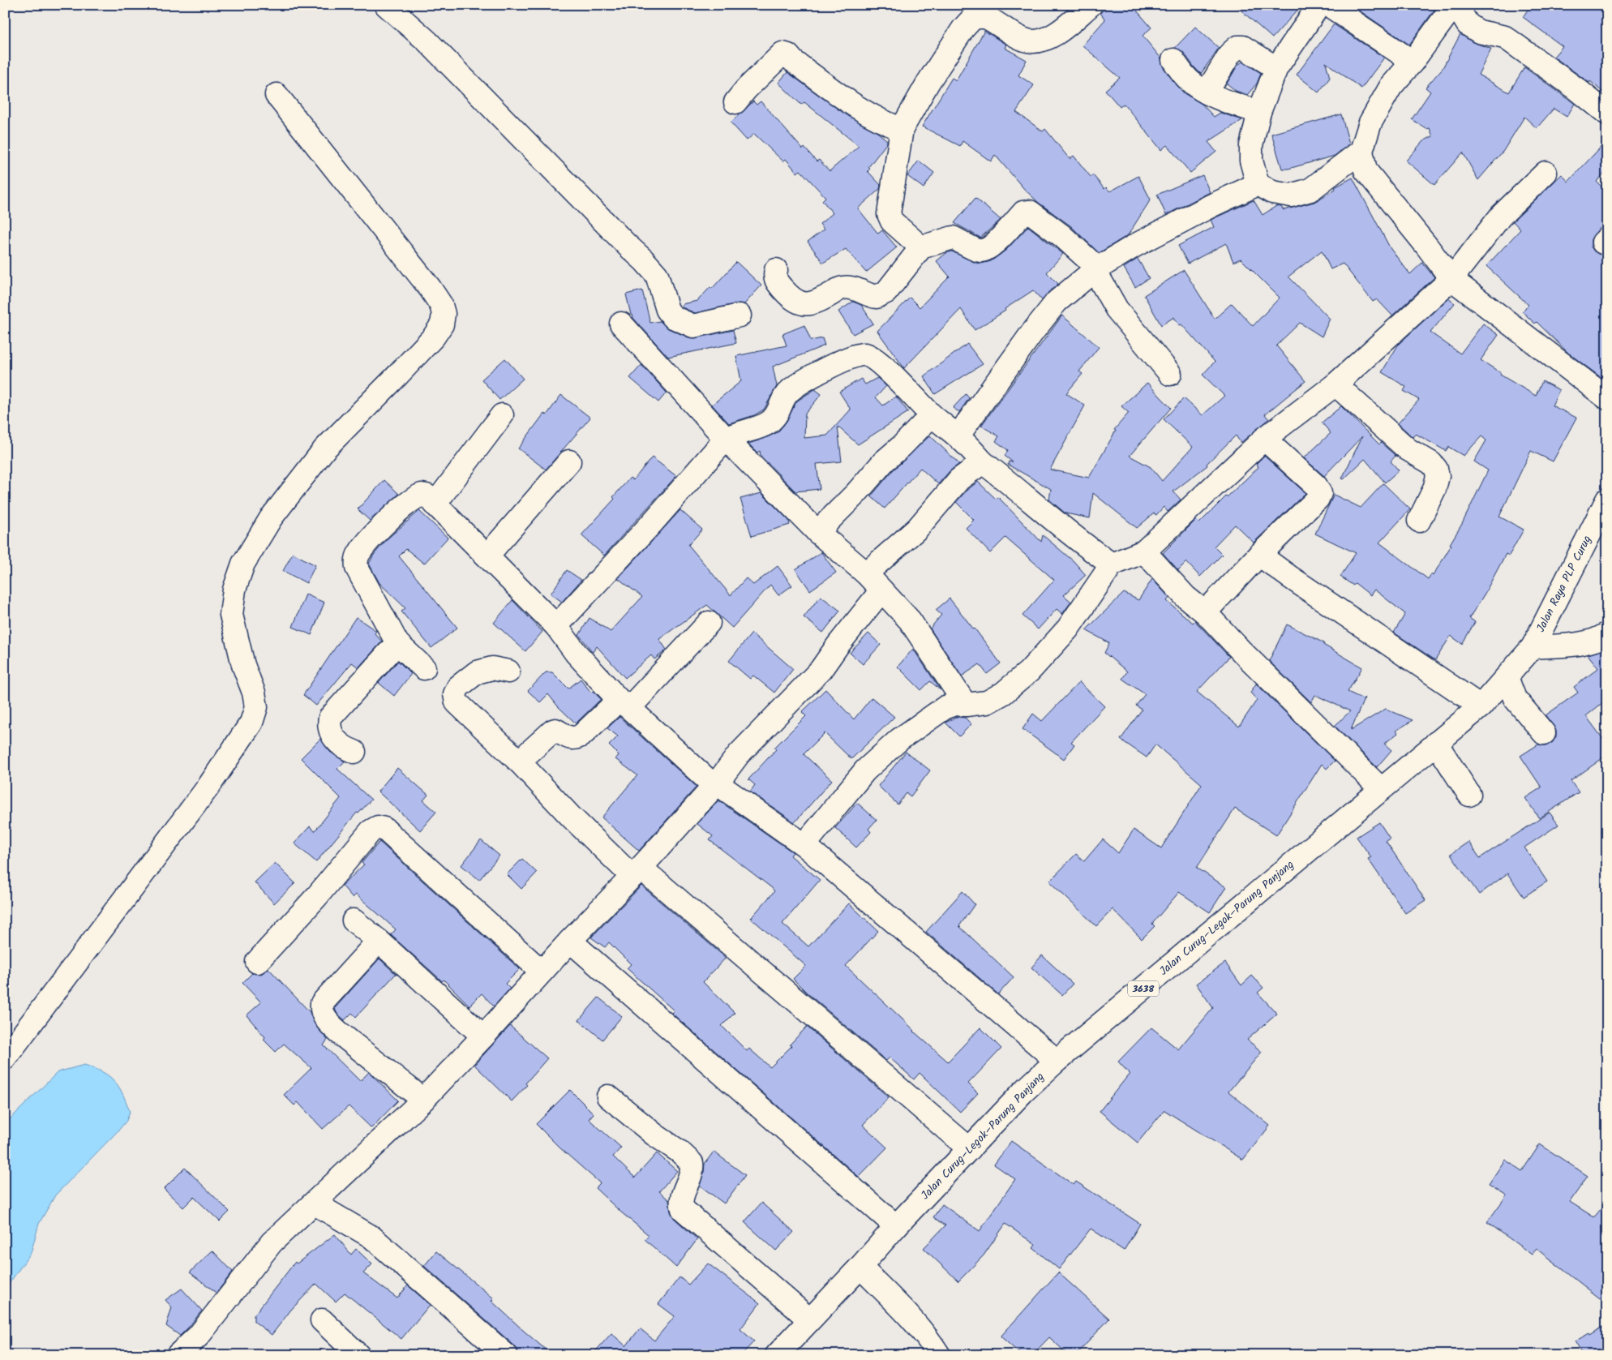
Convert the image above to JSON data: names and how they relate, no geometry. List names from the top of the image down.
{
  "streets": {
    "street": ["Jalan Raya PLP Curug", "Jalan Curug–Legok–Parung Panjang", "3638"]
  },
  "crossings": [
    ["Jalan Raya PLP Curug", "Jalan Curug–Legok–Parung Panjang"]
  ]
}
